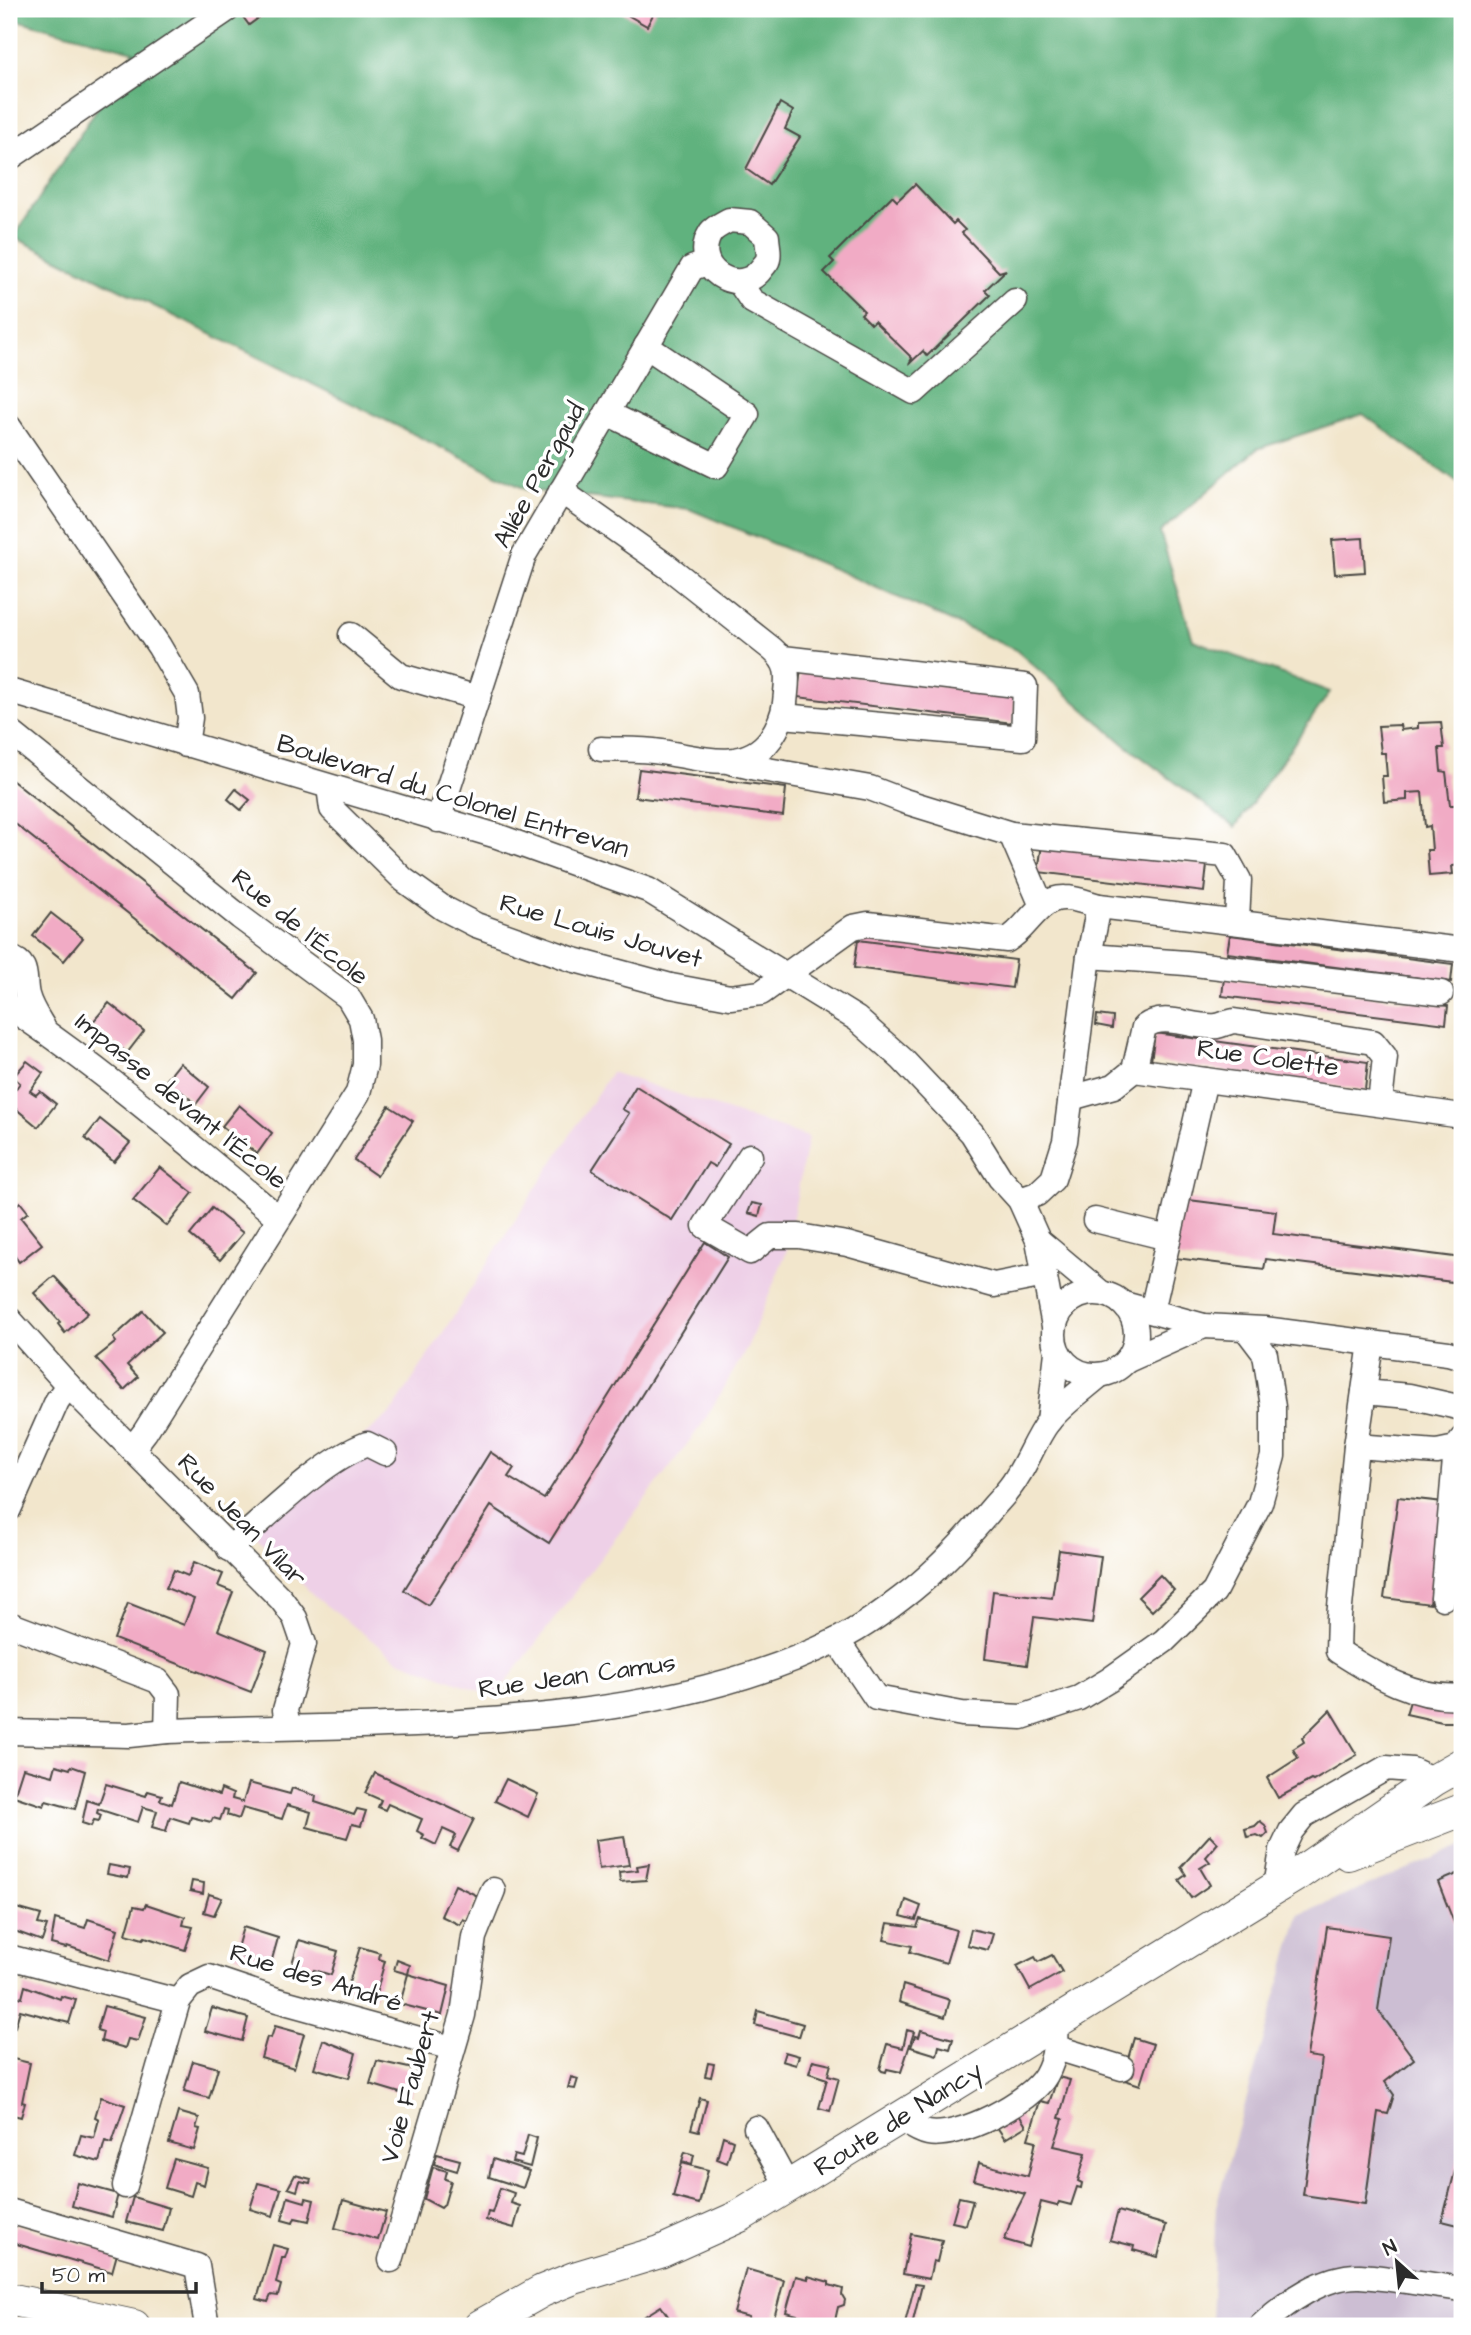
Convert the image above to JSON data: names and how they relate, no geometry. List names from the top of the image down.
{
  "streets": {
    "main road": ["Route de Nancy"],
    "street": [
      "Allée Pergaud",
      "Boulevard du Colonel Entrevan",
      "Rue de l'École",
      "Rue Louis Jouvet",
      "Rue Colette",
      "Impasse devant l'École",
      "Rue Jean Vilar",
      "Rue Jean Camus",
      "Rue des André",
      "Voie Faubert"
    ]
  },
  "crossings": [
    ["Allée Pergaud", "Boulevard du Colonel Entrevan"],
    ["Boulevard du Colonel Entrevan", "Rue Louis Jouvet"],
    ["Boulevard du Colonel Entrevan", "Rue Jean Camus"],
    ["Rue de l'École", "Impasse devant l'École"],
    ["Rue de l'École", "Rue Jean Vilar"],
    ["Rue Jean Vilar", "Rue Jean Camus"],
    ["Rue des André", "Voie Faubert"]
  ],
  "scale_bar": "50 m",
  "north": "top left"
}
